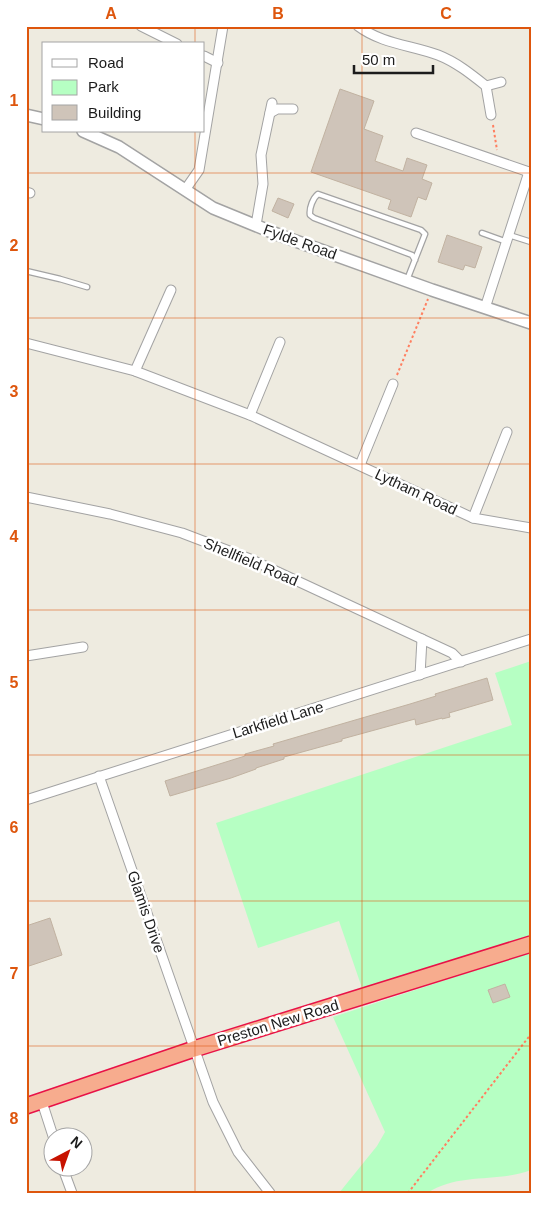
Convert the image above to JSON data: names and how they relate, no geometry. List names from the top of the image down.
{
  "streets": {
    "highway": ["Preston New Road"],
    "street": [
      "Fylde Road",
      "Lytham Road",
      "Shellfield Road",
      "Larkfield Lane",
      "Glamis Drive"
    ]
  },
  "crossings": [
    ["Shellfield Road", "Larkfield Lane"],
    ["Larkfield Lane", "Glamis Drive"],
    ["Glamis Drive", "Preston New Road"]
  ],
  "legend": ["Road", "Park", "Building"],
  "scale_bar": "50 m",
  "north": "top right",
  "grid": {
    "columns": ["A", "B", "C"],
    "rows": [
      "1",
      "2",
      "3",
      "4",
      "5",
      "6",
      "7",
      "8"
    ]
  }
}
